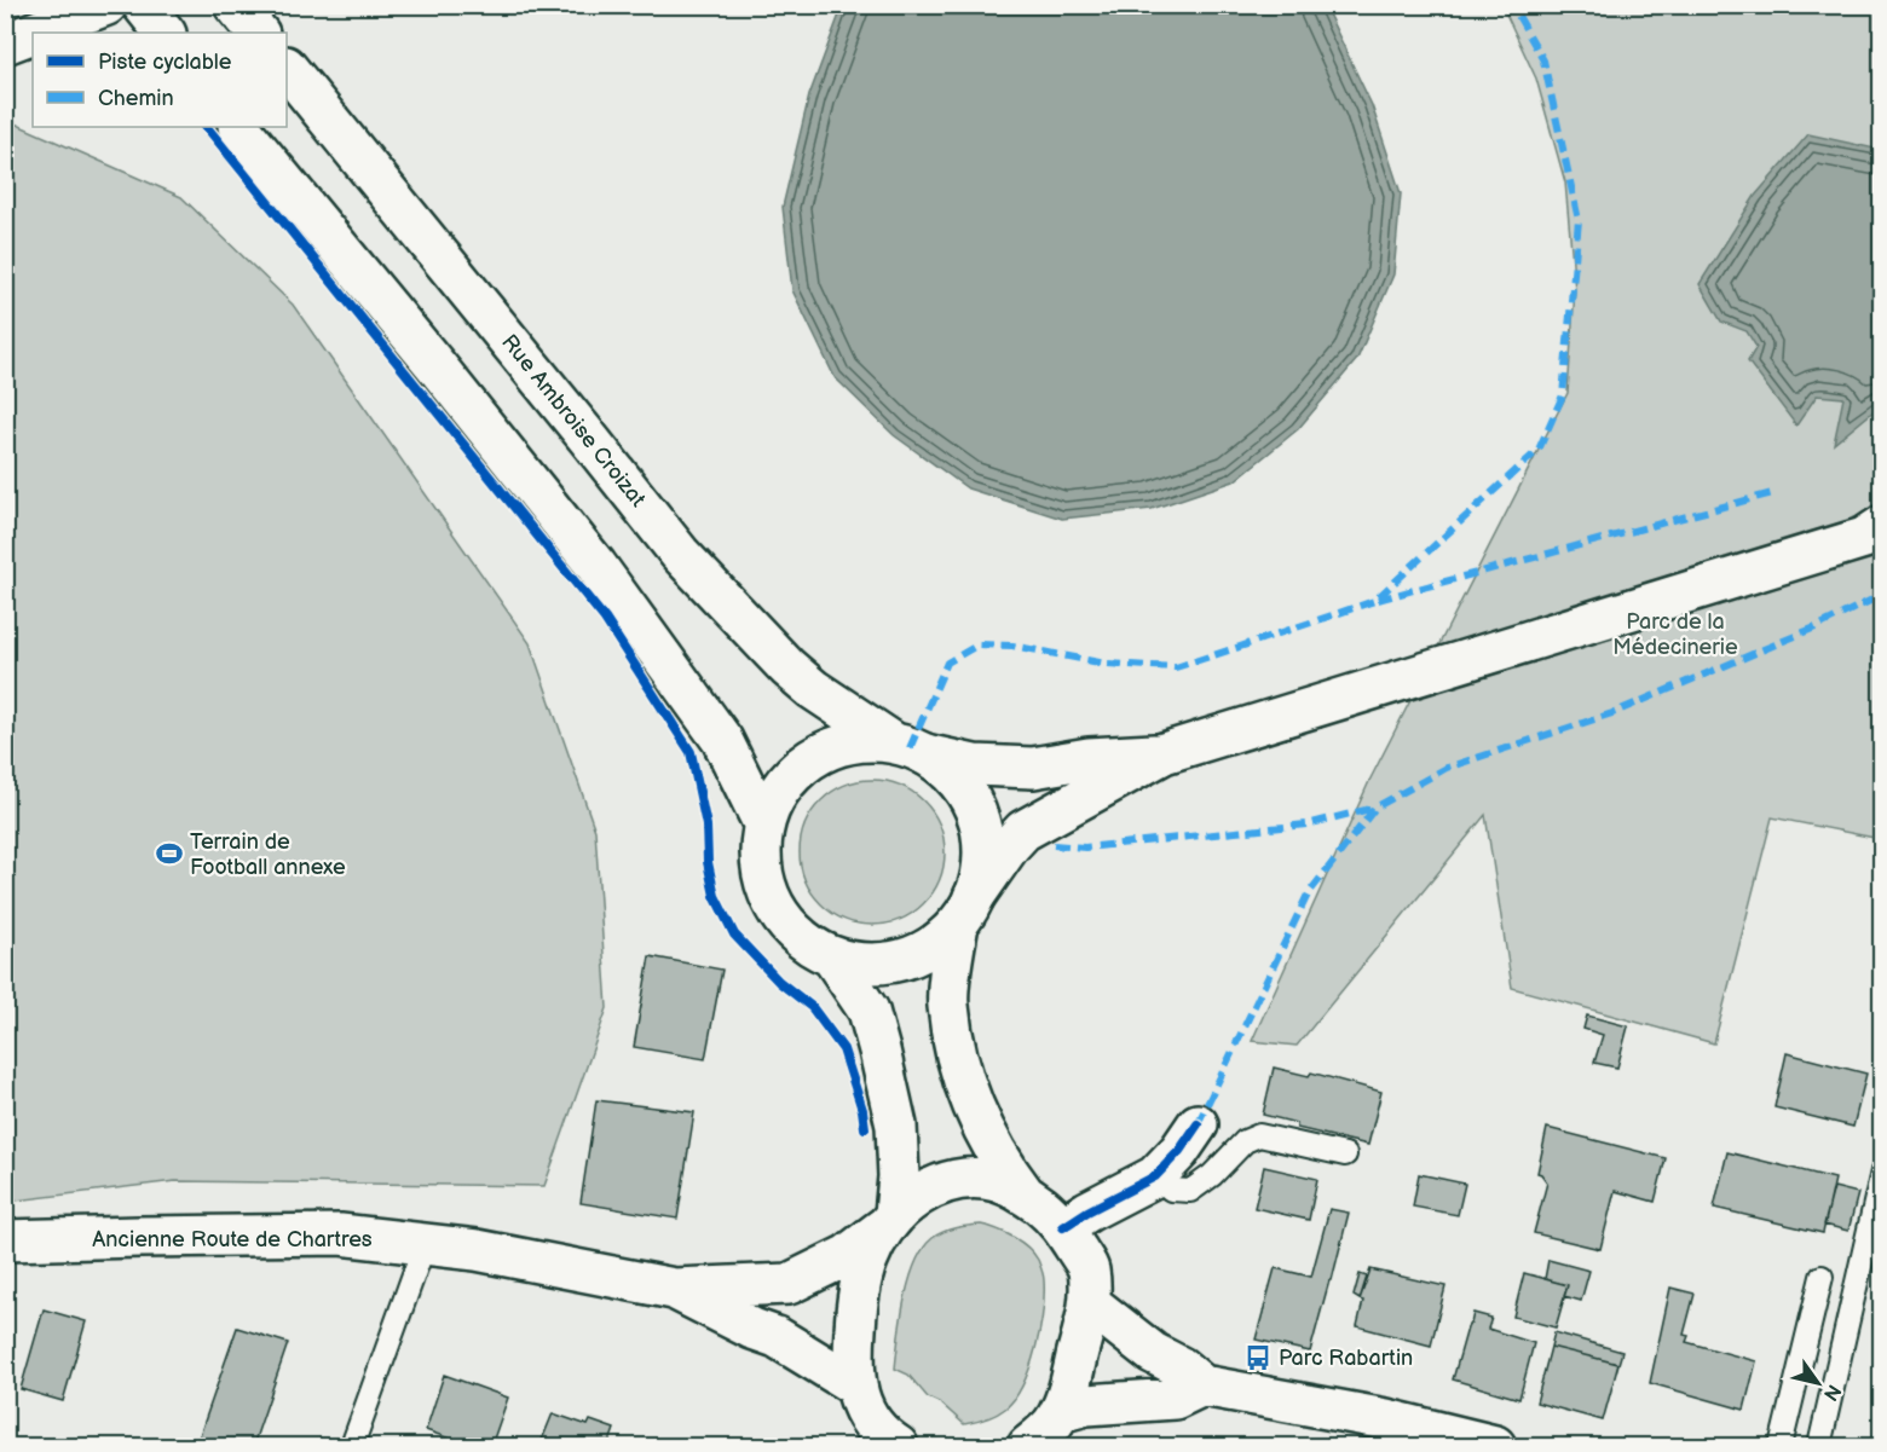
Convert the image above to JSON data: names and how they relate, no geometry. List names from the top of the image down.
{
  "streets": {
    "main road": ["Rue Ambroise Croizat", "Ancienne Route de Chartres"]
  },
  "parks": ["Parc de la Médecinerie"],
  "places": {
    "sports": ["Terrain de Football annexe"],
    "bus stop": ["Parc Rabartin"]
  },
  "legend": ["Piste cyclable", "Chemin"],
  "north": "bottom right"
}
